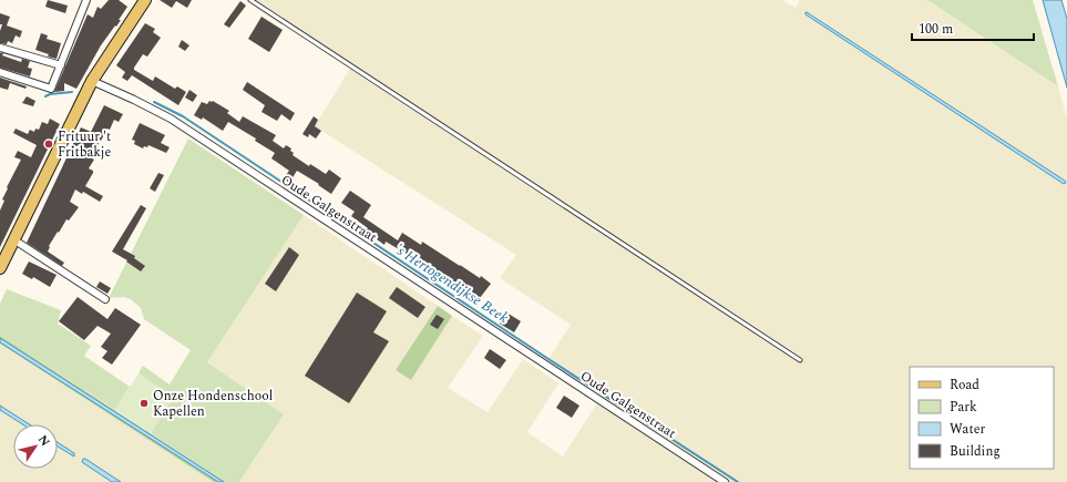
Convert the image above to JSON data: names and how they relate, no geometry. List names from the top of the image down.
{
  "streets": {
    "street": ["Oude Galgenstraat"]
  },
  "water": ["'s Hertogendijkse Beek"],
  "places": ["Frituur 't Fritbakje", "Onze Hondenschool Kapellen"],
  "legend": [
    "Road",
    "Park",
    "Water",
    "Building"
  ],
  "scale_bar": "100 m",
  "north": "top right"
}
